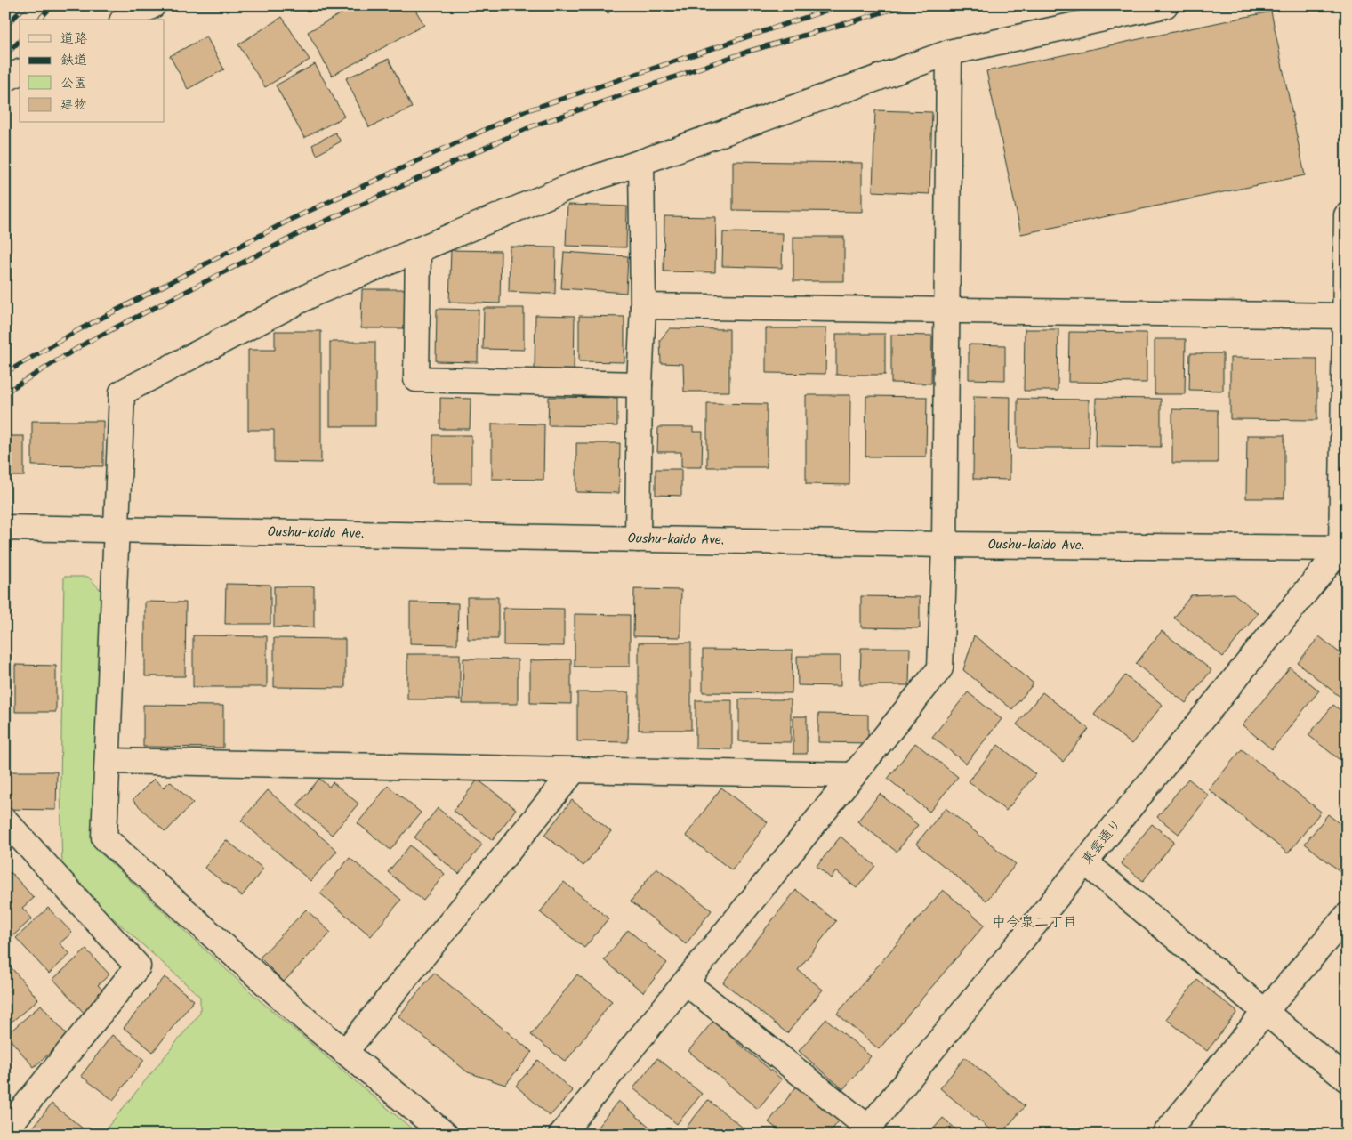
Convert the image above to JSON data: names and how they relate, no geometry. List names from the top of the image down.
{
  "streets": {
    "street": ["Oushu-kaido Ave.", "東雲通り"]
  },
  "crossings": [
    ["Oushu-kaido Ave.", "東雲通り"]
  ],
  "districts": ["中今泉二丁目"],
  "legend": [
    "道路",
    "鉄道",
    "公園",
    "建物"
  ]
}
